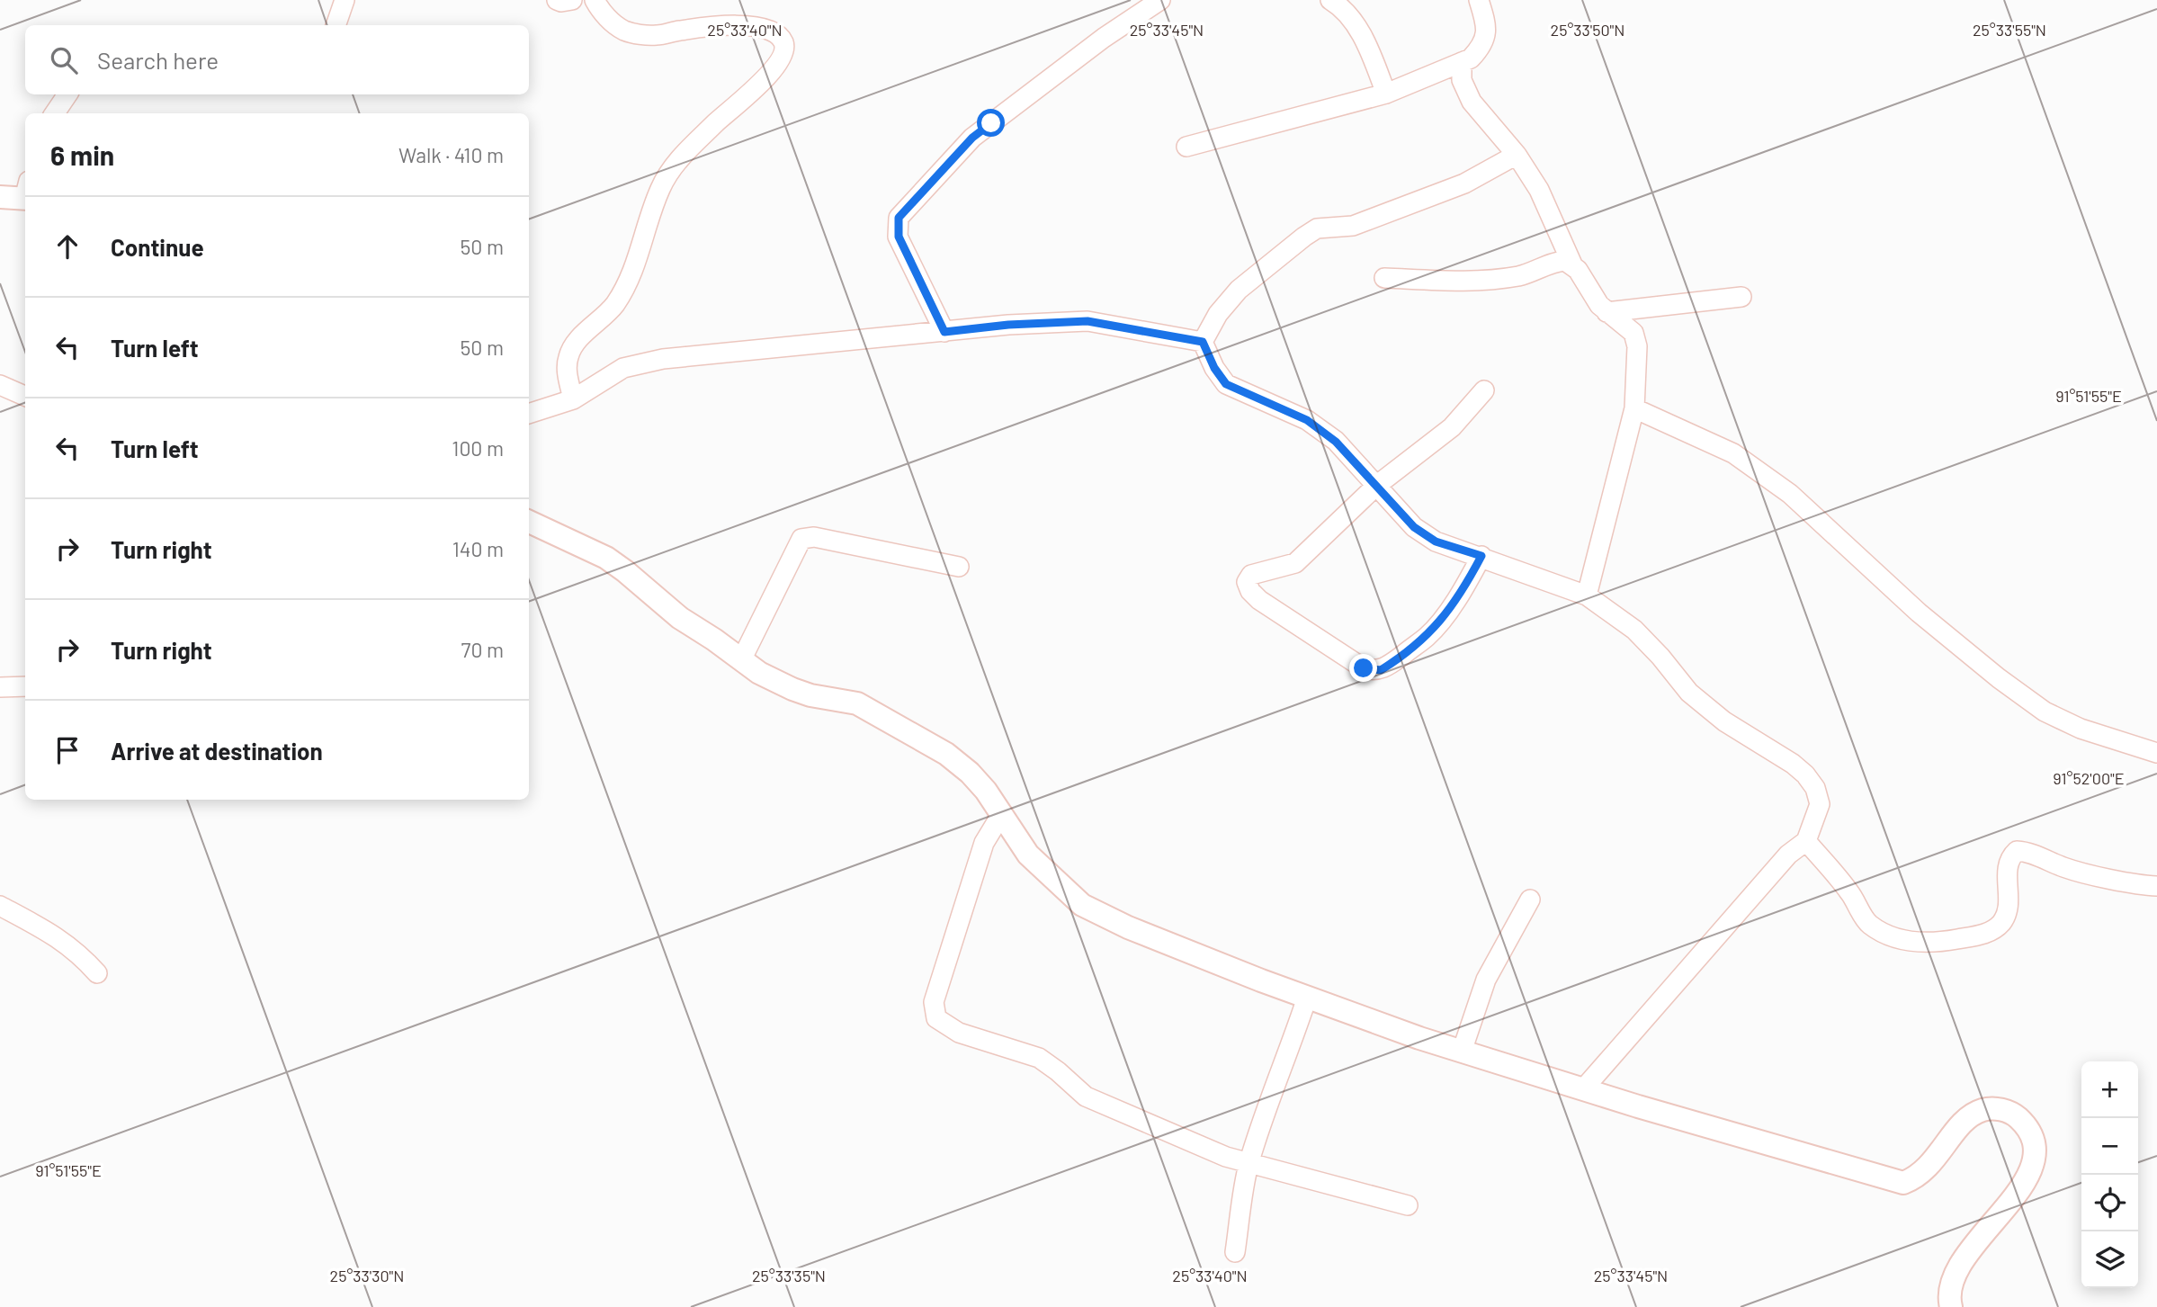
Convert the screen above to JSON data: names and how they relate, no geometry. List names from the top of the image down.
{
  "page": {
    "search": "Search here",
    "heading": ["6 min", "Walk · 410 m"],
    "list": [
      ["Continue", "50 m"],
      ["Turn left", "50 m"],
      ["Turn left", "100 m"],
      ["Turn right", "140 m"],
      ["Turn right", "70 m"],
      "Arrive at destination"
    ],
    "map_buttons": ["+", "−"]
  },
  "coordinates": [
    "25°33'55\"N",
    "25°33'40\"N",
    "25°33'45\"N",
    "25°33'50\"N",
    "91°51'55\"E",
    "91°52'00\"E",
    "25°33'30\"N",
    "25°33'35\"N"
  ]
}
